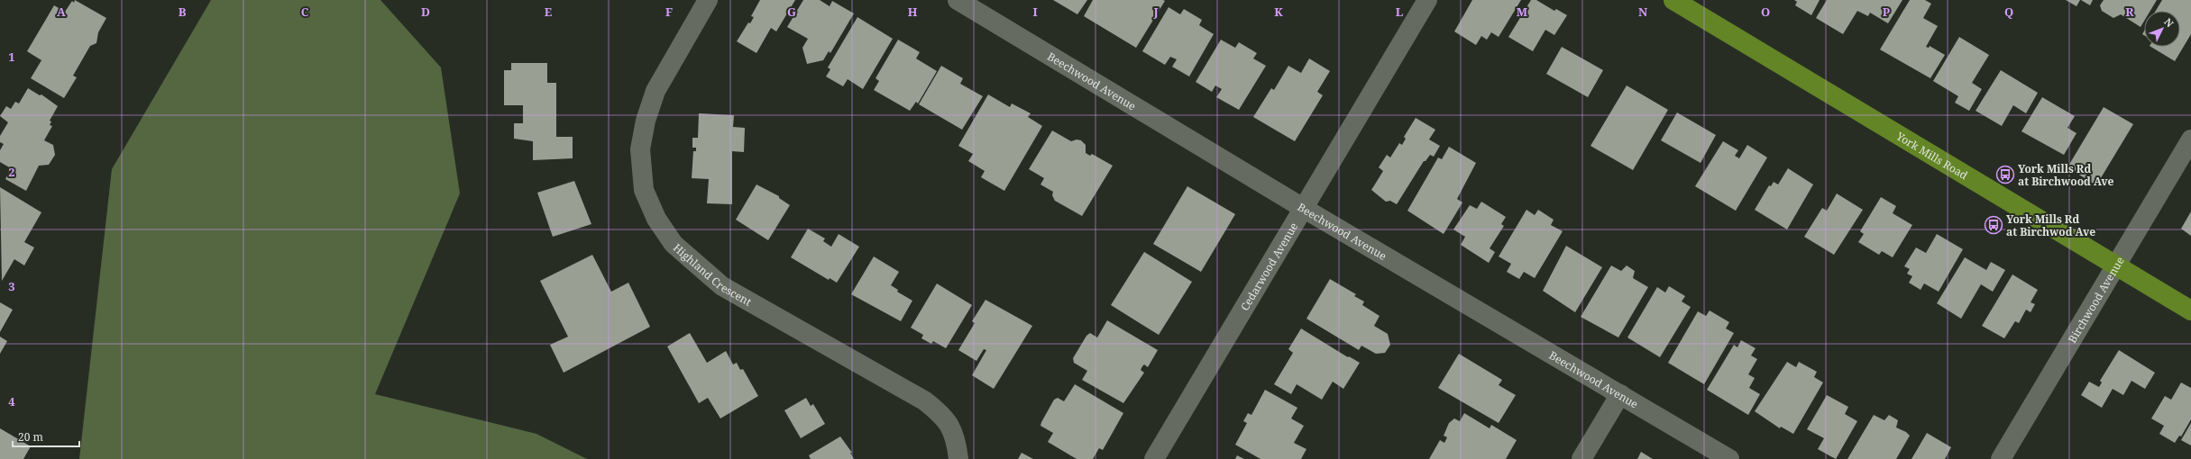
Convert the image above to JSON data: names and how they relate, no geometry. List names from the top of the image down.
{
  "streets": {
    "main road": ["York Mills Road"],
    "street": [
      "Beechwood Avenue",
      "Cedarwood Avenue",
      "Highland Crescent",
      "Birchwood Avenue"
    ]
  },
  "crossings": [
    ["Beechwood Avenue", "Cedarwood Avenue"],
    ["York Mills Road", "Birchwood Avenue"]
  ],
  "places": {
    "bus stop": ["York Mills Rd at Birchwood Ave", "York Mills Rd at Birchwod Ave"]
  },
  "scale_bar": "20 m",
  "north": "top right",
  "grid": {
    "columns": [
      "A",
      "B",
      "C",
      "D",
      "E",
      "F",
      "G",
      "H",
      "I",
      "J",
      "K",
      "L",
      "M",
      "N",
      "O",
      "P",
      "Q",
      "R"
    ],
    "rows": [
      "1",
      "2",
      "3",
      "4"
    ]
  }
}
